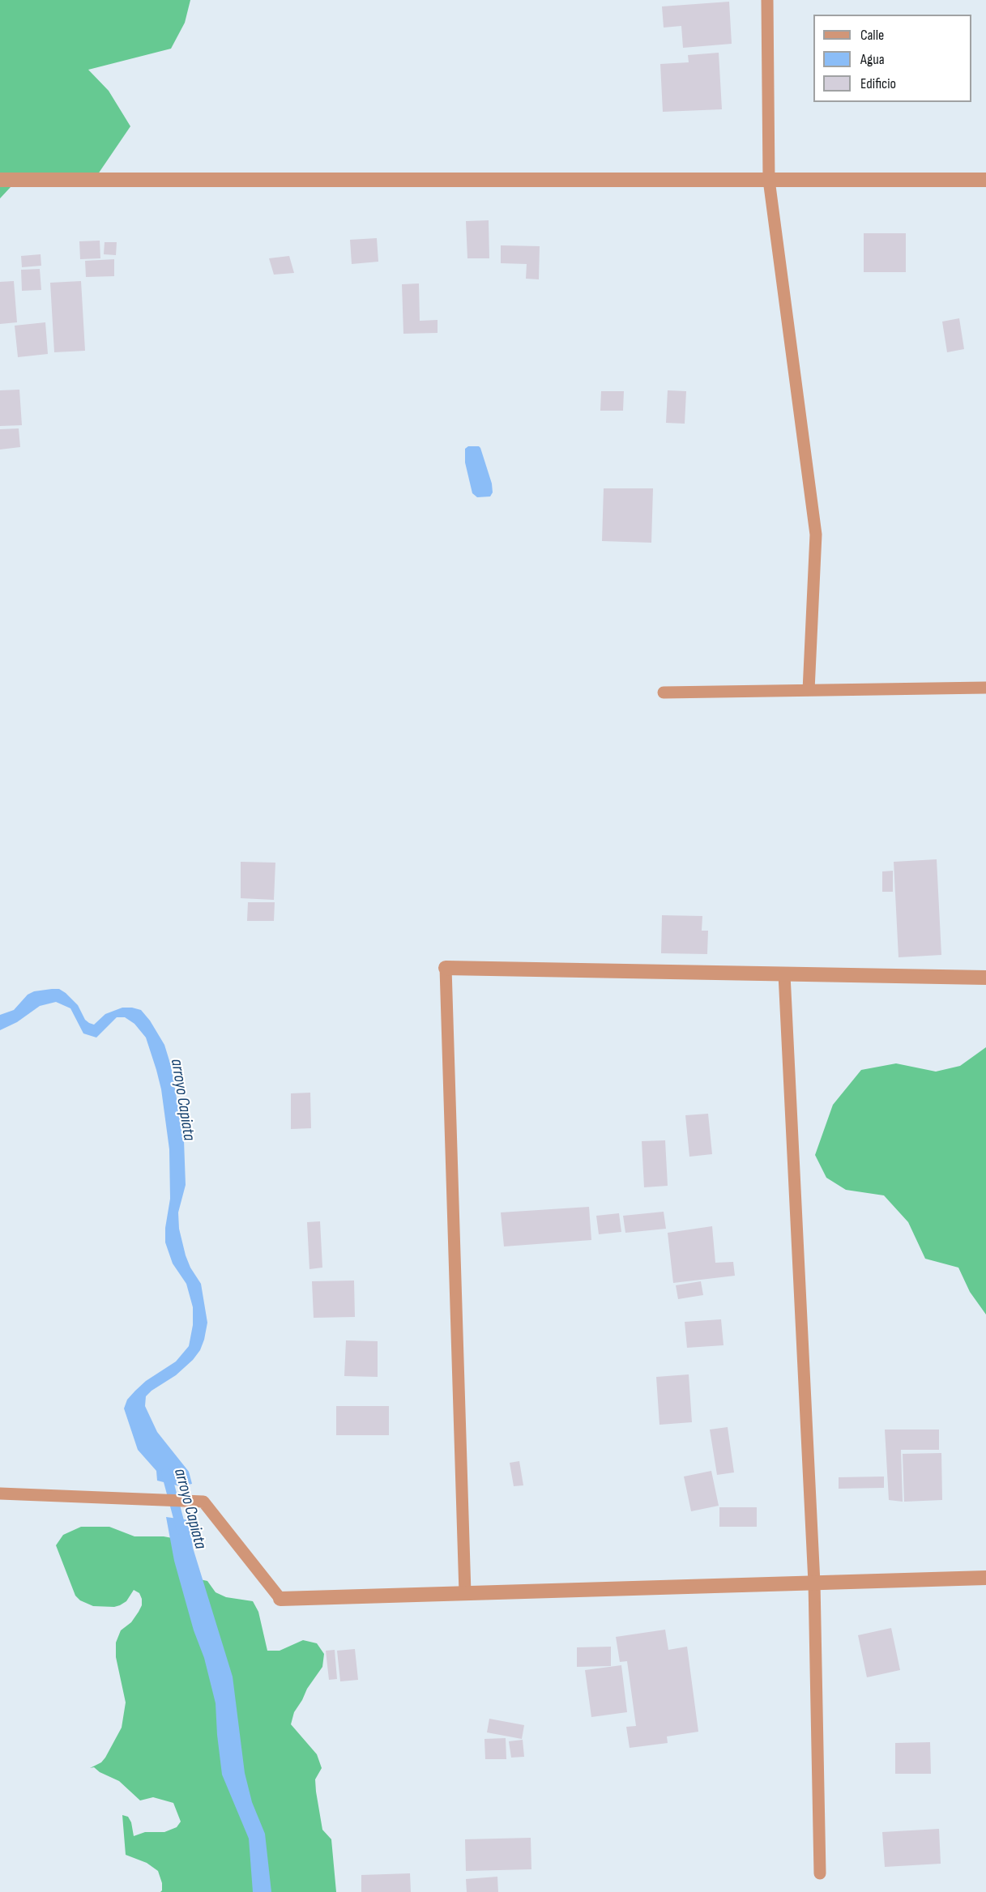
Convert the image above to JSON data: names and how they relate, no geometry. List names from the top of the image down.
{
  "water": ["arroyo Capiata"],
  "legend": ["Calle", "Agua", "Edificio"]
}
